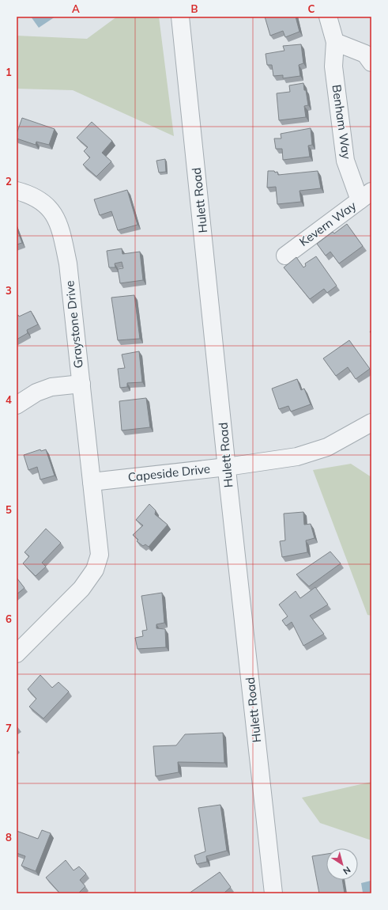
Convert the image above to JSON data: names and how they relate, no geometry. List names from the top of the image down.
{
  "streets": {
    "street": [
      "Benham Way",
      "Hulett Road",
      "Kevern Way",
      "Graystone Drive",
      "Capeside Drive"
    ]
  },
  "crossings": [
    ["Benham Way", "Kevern Way"],
    ["Hulett Road", "Capeside Drive"],
    ["Graystone Drive", "Capeside Drive"]
  ],
  "north": "bottom right",
  "grid": {
    "columns": ["A", "B", "C"],
    "rows": [
      "1",
      "2",
      "3",
      "4",
      "5",
      "6",
      "7",
      "8"
    ]
  }
}
